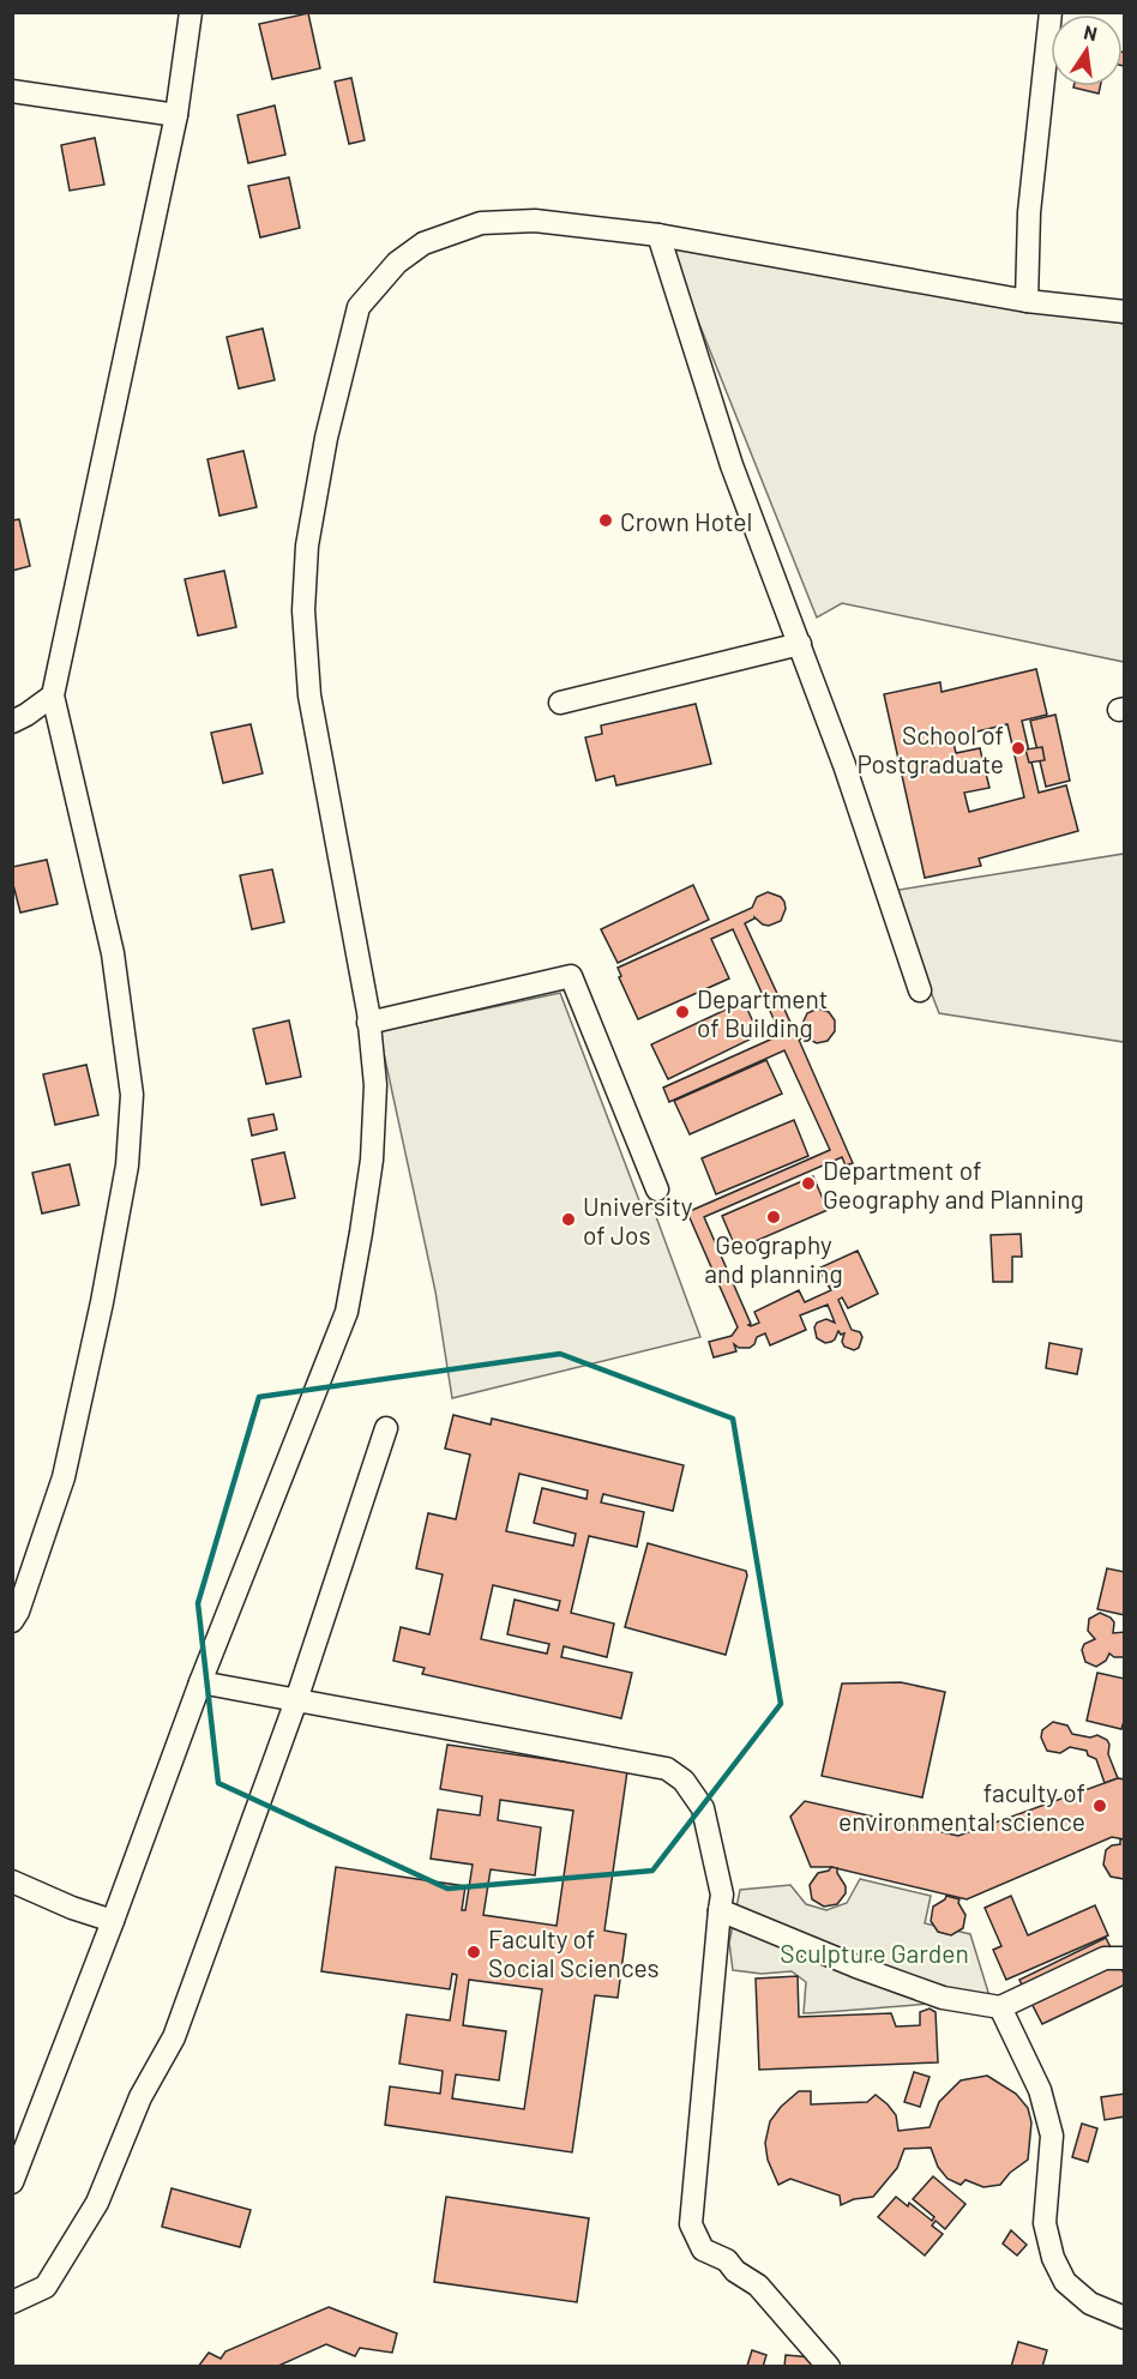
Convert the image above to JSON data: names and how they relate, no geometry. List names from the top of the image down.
{
  "parks": ["Sculpture Garden"],
  "places": [
    "Crown Hotel",
    "School of Postgraduate",
    "Department of Building",
    "Department of Geography and Planning",
    "Geography and planning",
    "University of Jos",
    "faculty of environmental science",
    "Faculty of Social Sciences"
  ],
  "north": "top"
}
